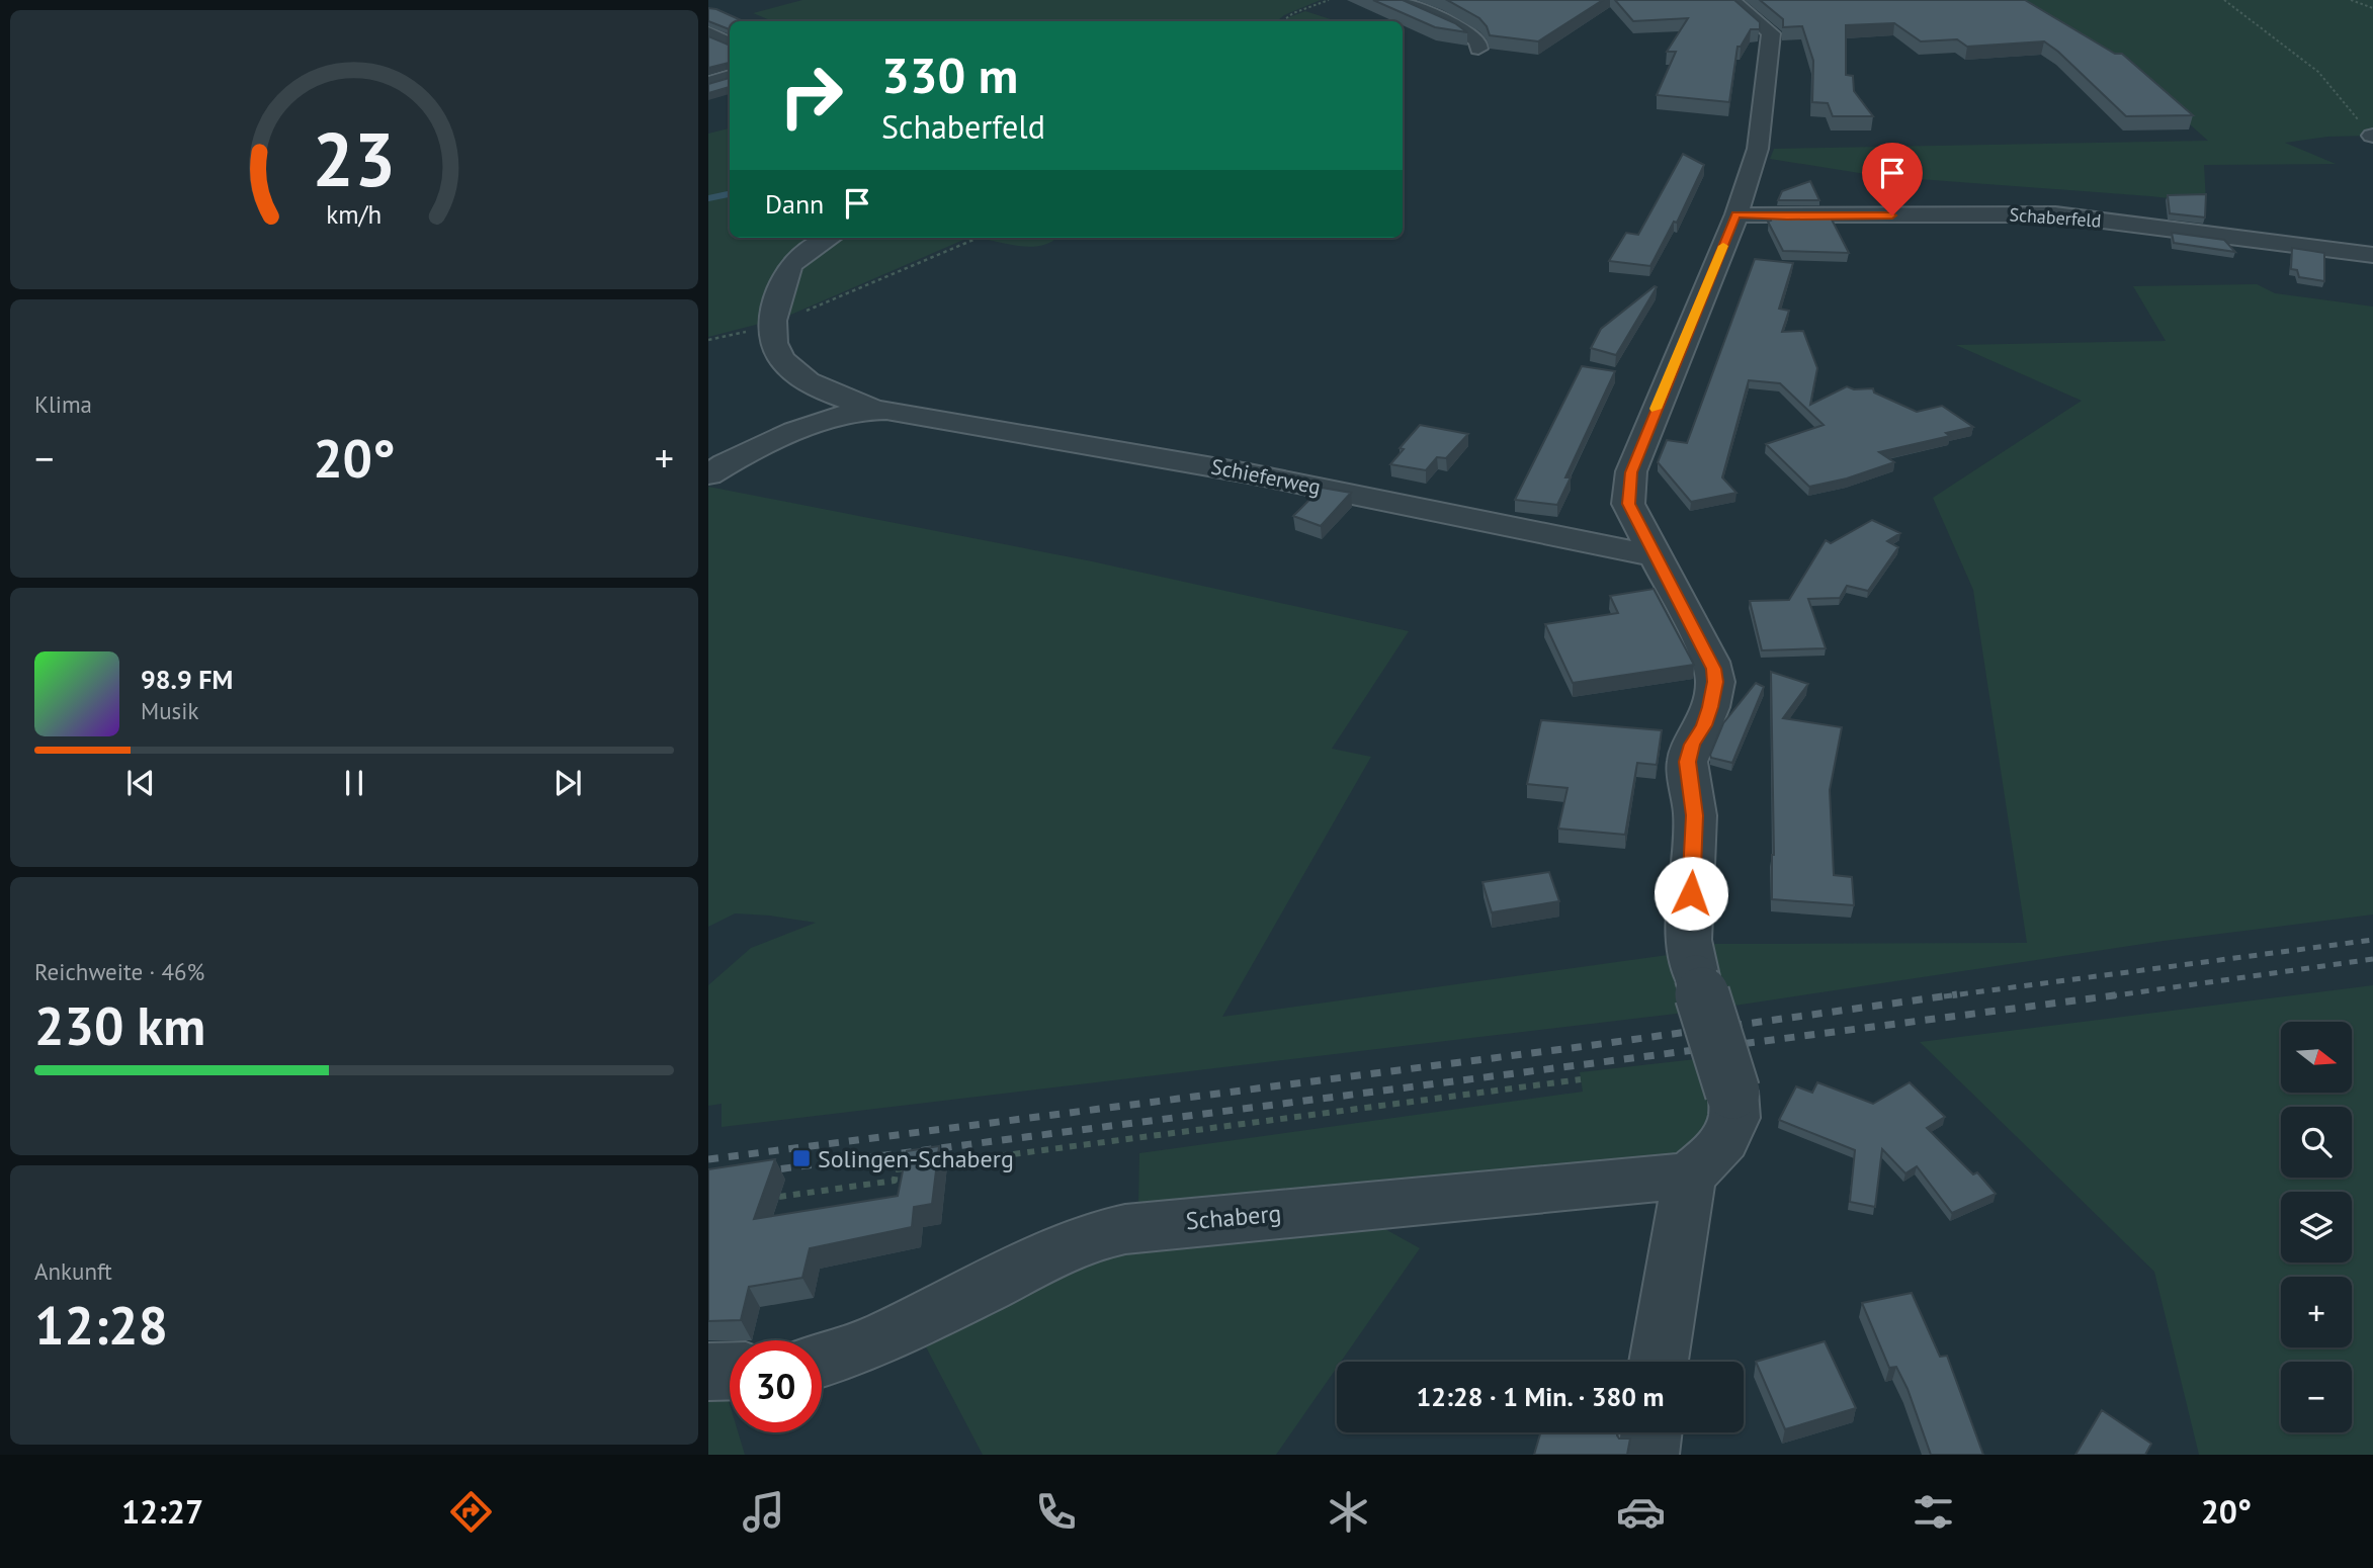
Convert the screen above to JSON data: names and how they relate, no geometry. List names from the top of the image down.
{
  "streets": {
    "street": ["Schaberfeld", "Schieferweg", "Schaberg"]
  },
  "places": {
    "transit": ["Solingen-Schaberg"]
  },
  "north": "right",
  "page": {
    "turn": ["330 m", "Schaberfeld"],
    "then": "Dann",
    "tile": [
      "Klima",
      ["Reichweite · 46%", "230 km"],
      ["Ankunft", "12:28"]
    ],
    "heat": ["−", "20°", "+"],
    "song": ["98.9 FM", "Musik"],
    "map_buttons": ["+", "−"],
    "limit": "30",
    "trip": "12:28 · 1 Min. · 380 m",
    "tabs": ["12:27", "20°"],
    "gauge": ["23", "km/h"]
  }
}
